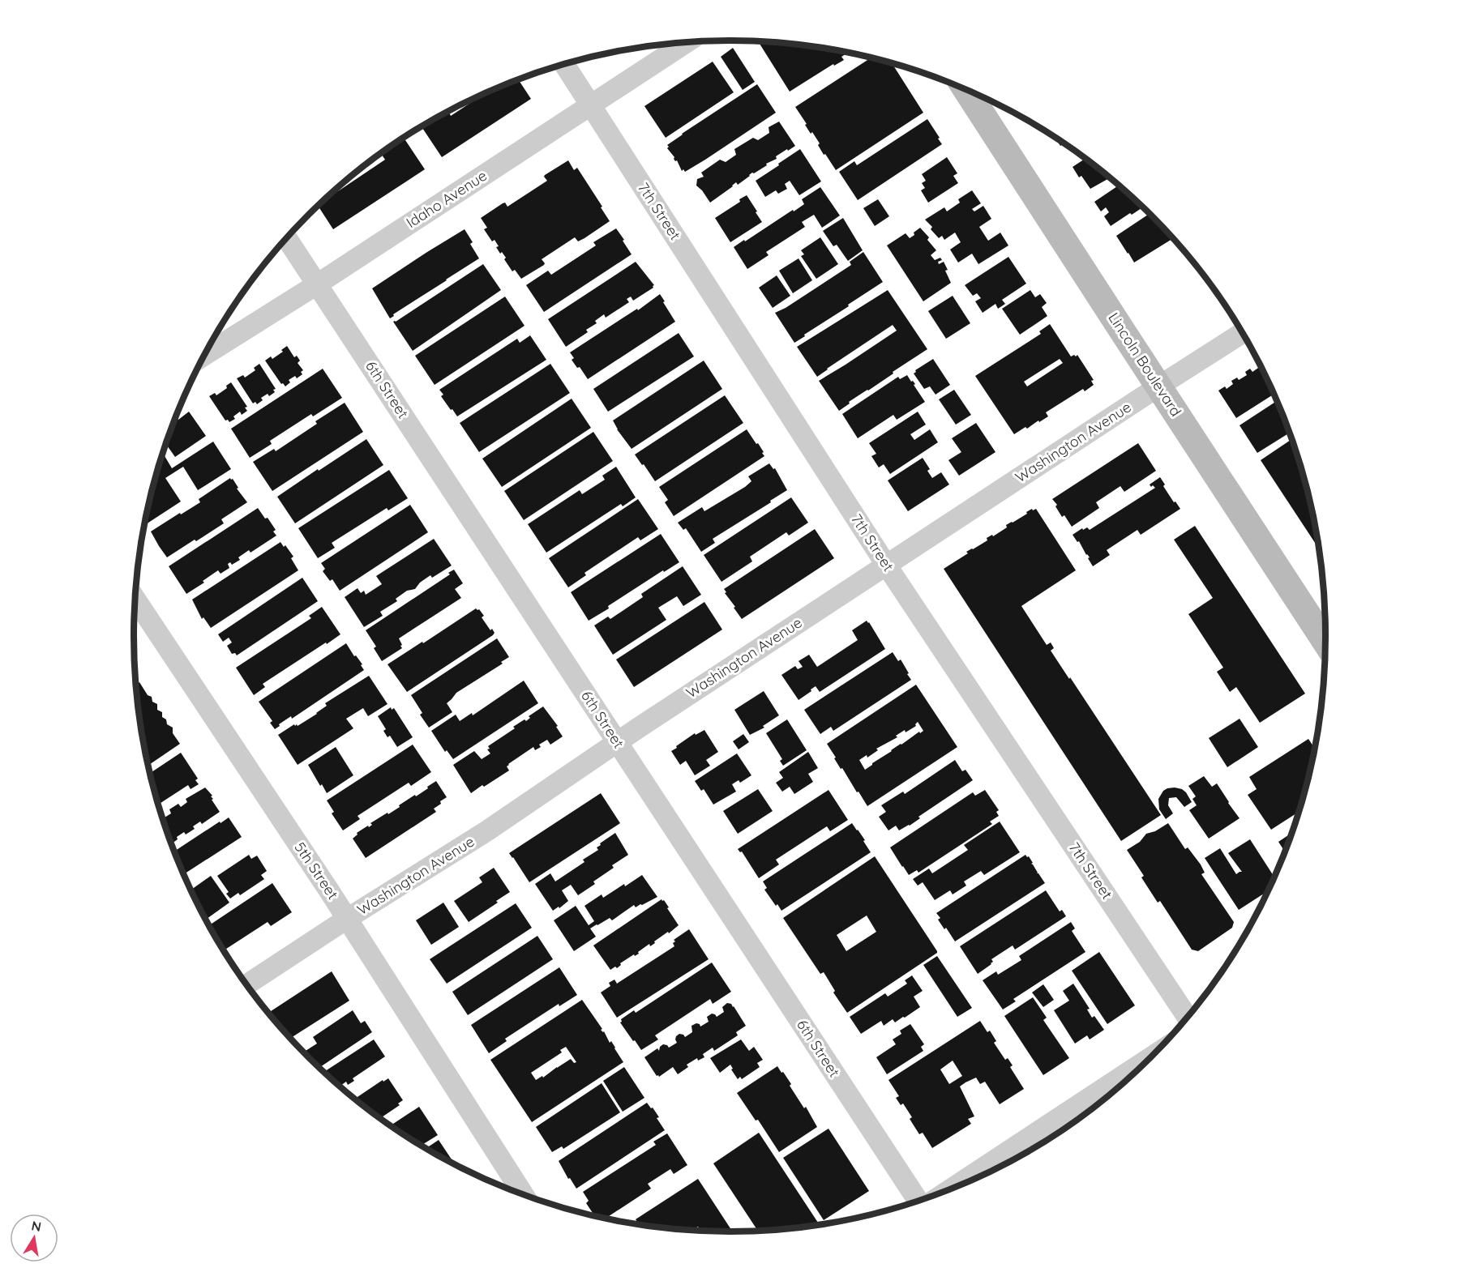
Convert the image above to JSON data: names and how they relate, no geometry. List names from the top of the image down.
{
  "streets": {
    "street": [
      "Idaho Avenue",
      "7th Street",
      "Lincoln Boulevard",
      "6th Street",
      "Washington Avenue",
      "5th Street"
    ]
  },
  "crossings": [
    ["Idaho Avenue", "7th Street"],
    ["Idaho Avenue", "6th Street"],
    ["7th Street", "Washington Avenue"],
    ["Lincoln Boulevard", "Washington Avenue"],
    ["6th Street", "Washington Avenue"],
    ["Washington Avenue", "5th Street"]
  ],
  "north": "top"
}
